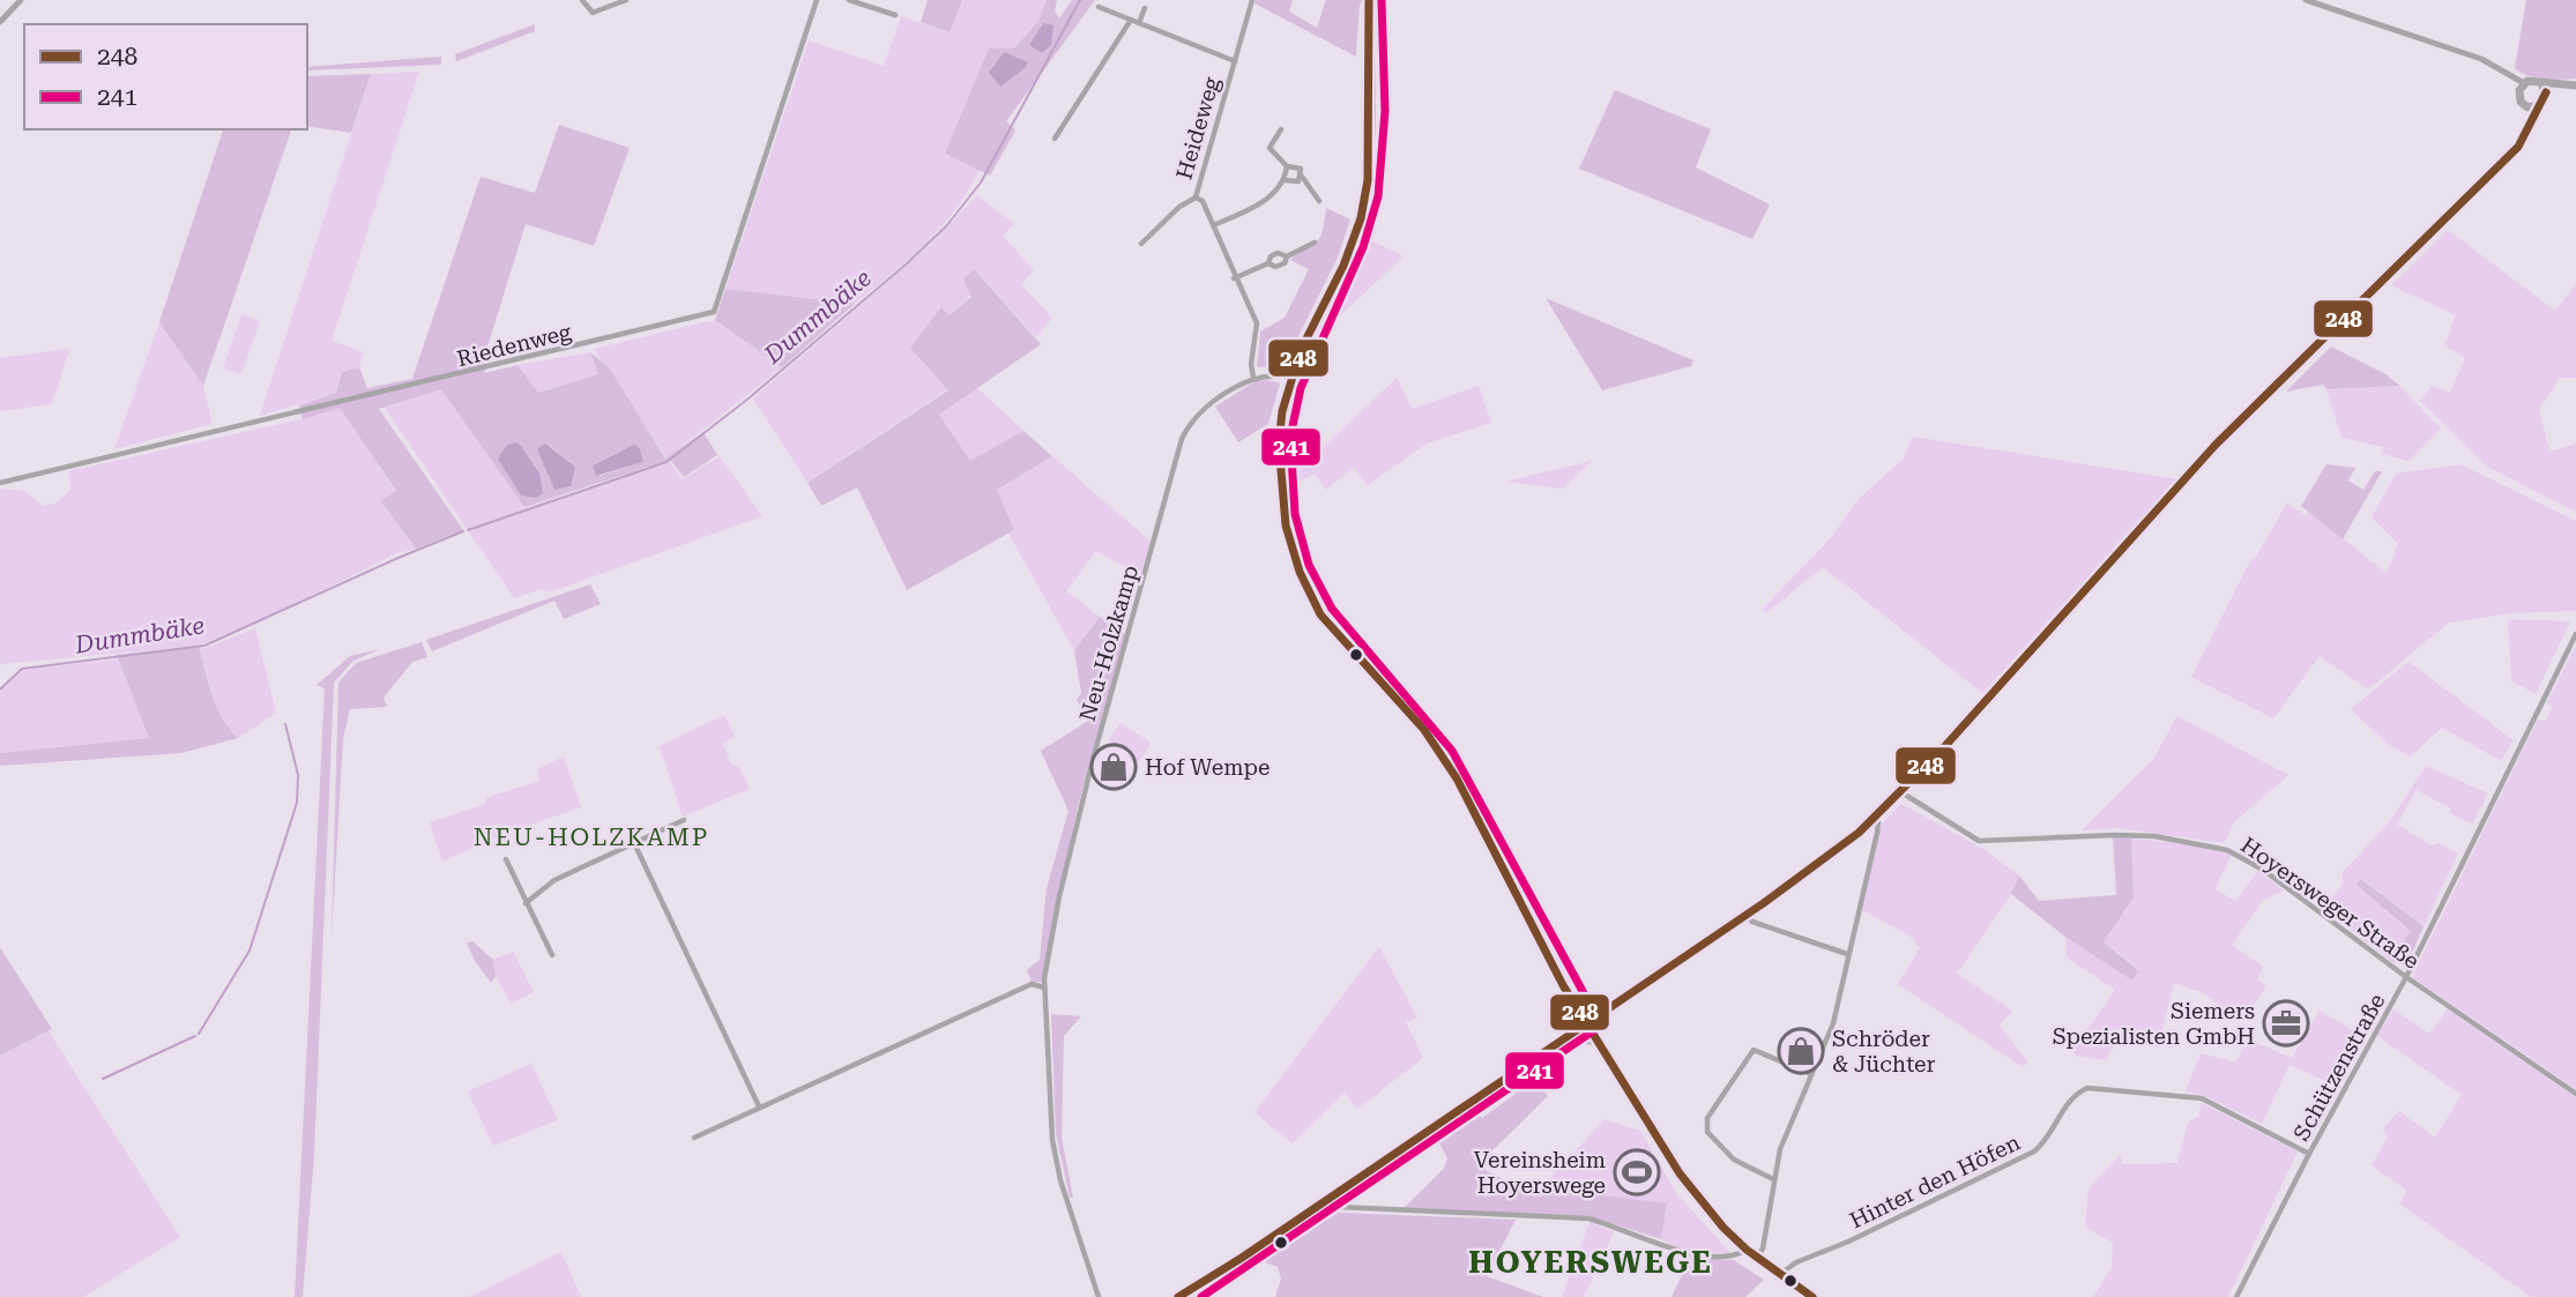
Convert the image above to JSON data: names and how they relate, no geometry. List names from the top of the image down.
{
  "streets": {
    "street": [
      "Heideweg",
      "Riedenweg",
      "Neu-Holzkamp",
      "Hoyersweger Straße",
      "Schützenstraße",
      "Hinter den Höfen"
    ]
  },
  "crossings": [
    ["Hoyersweger Straße", "Schützenstraße"],
    ["Schützenstraße", "Hinter den Höfen"]
  ],
  "districts": ["NEU-HOLZKAMP", "HOYERSWEGE"],
  "water": ["Dummbäke"],
  "places": {
    "shop": ["Hof Wempe", "Schröder & Jüchter"],
    "office": ["Siemers Spezialisten GmbH"],
    "sports": ["Vereinsheim Hoyerswege"]
  },
  "lines": ["transit line 248", "transit line 241"],
  "legend": ["248", "241"]
}
